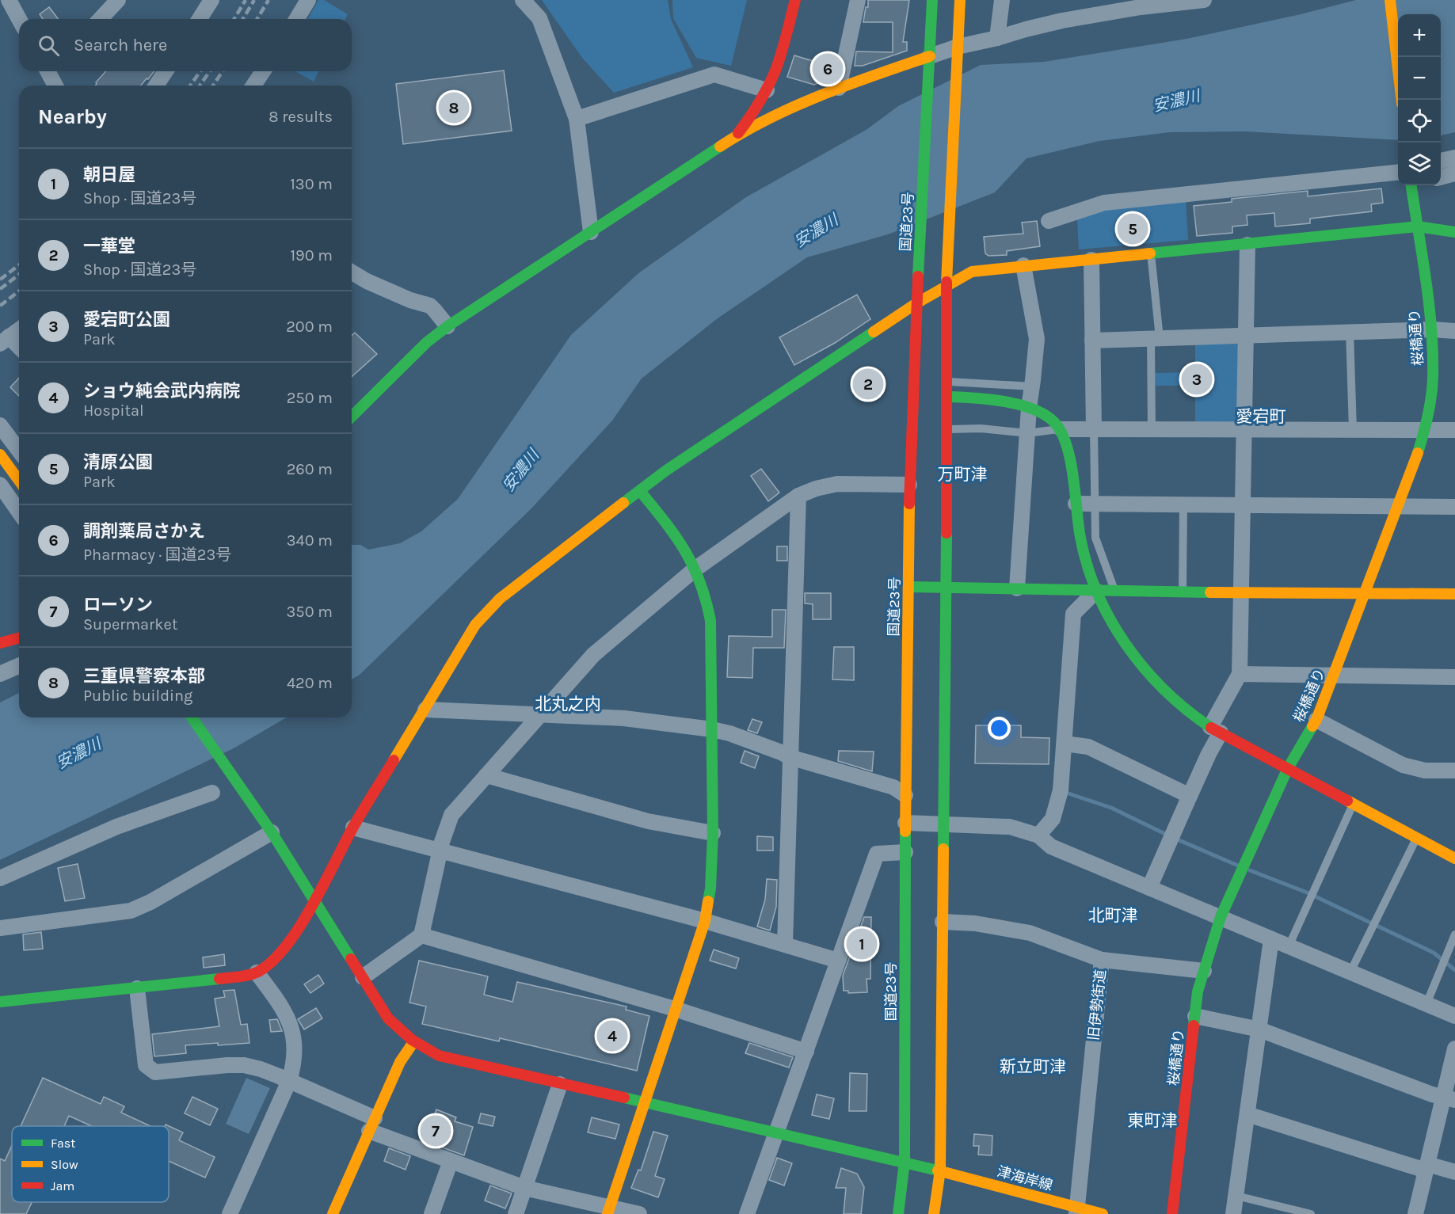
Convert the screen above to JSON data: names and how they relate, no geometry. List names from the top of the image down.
{
  "streets": {
    "main road": ["国道23号", "桜橋通り", "津海岸線"],
    "street": ["旧伊勢街道"]
  },
  "crossings": [
    ["国道23号", "津海岸線"],
    ["旧伊勢街道", "津海岸線"]
  ],
  "districts": [
    "愛宕町",
    "万町津",
    "北丸之内",
    "北町津",
    "新立町津",
    "東町津"
  ],
  "water": ["安濃川"],
  "legend": ["Fast", "Slow", "Jam"],
  "page": {
    "map_buttons": ["+", "−"],
    "search": "Search here",
    "pins": [
      "6",
      "8",
      "5",
      "3",
      "2",
      "1",
      "4",
      "7"
    ],
    "heading": ["Nearby", "8 results"],
    "list": [
      {
        "mark": "1",
        "name": "朝日屋",
        "note": "Shop · 国道23号",
        "value": "130 m"
      },
      {
        "mark": "2",
        "name": "一華堂",
        "note": "Shop · 国道23号",
        "value": "190 m"
      },
      {
        "mark": "3",
        "name": "愛宕町公園",
        "note": "Park",
        "value": "200 m"
      },
      {
        "mark": "4",
        "name": "ショウ純会武内病院",
        "note": "Hospital",
        "value": "250 m"
      },
      {
        "mark": "5",
        "name": "清原公園",
        "note": "Park",
        "value": "260 m"
      },
      {
        "mark": "6",
        "name": "調剤薬局さかえ",
        "note": "Pharmacy · 国道23号",
        "value": "340 m"
      },
      {
        "mark": "7",
        "name": "ローソン",
        "note": "Supermarket",
        "value": "350 m"
      },
      {
        "mark": "8",
        "name": "三重県警察本部",
        "note": "Public building",
        "value": "420 m"
      }
    ]
  }
}
